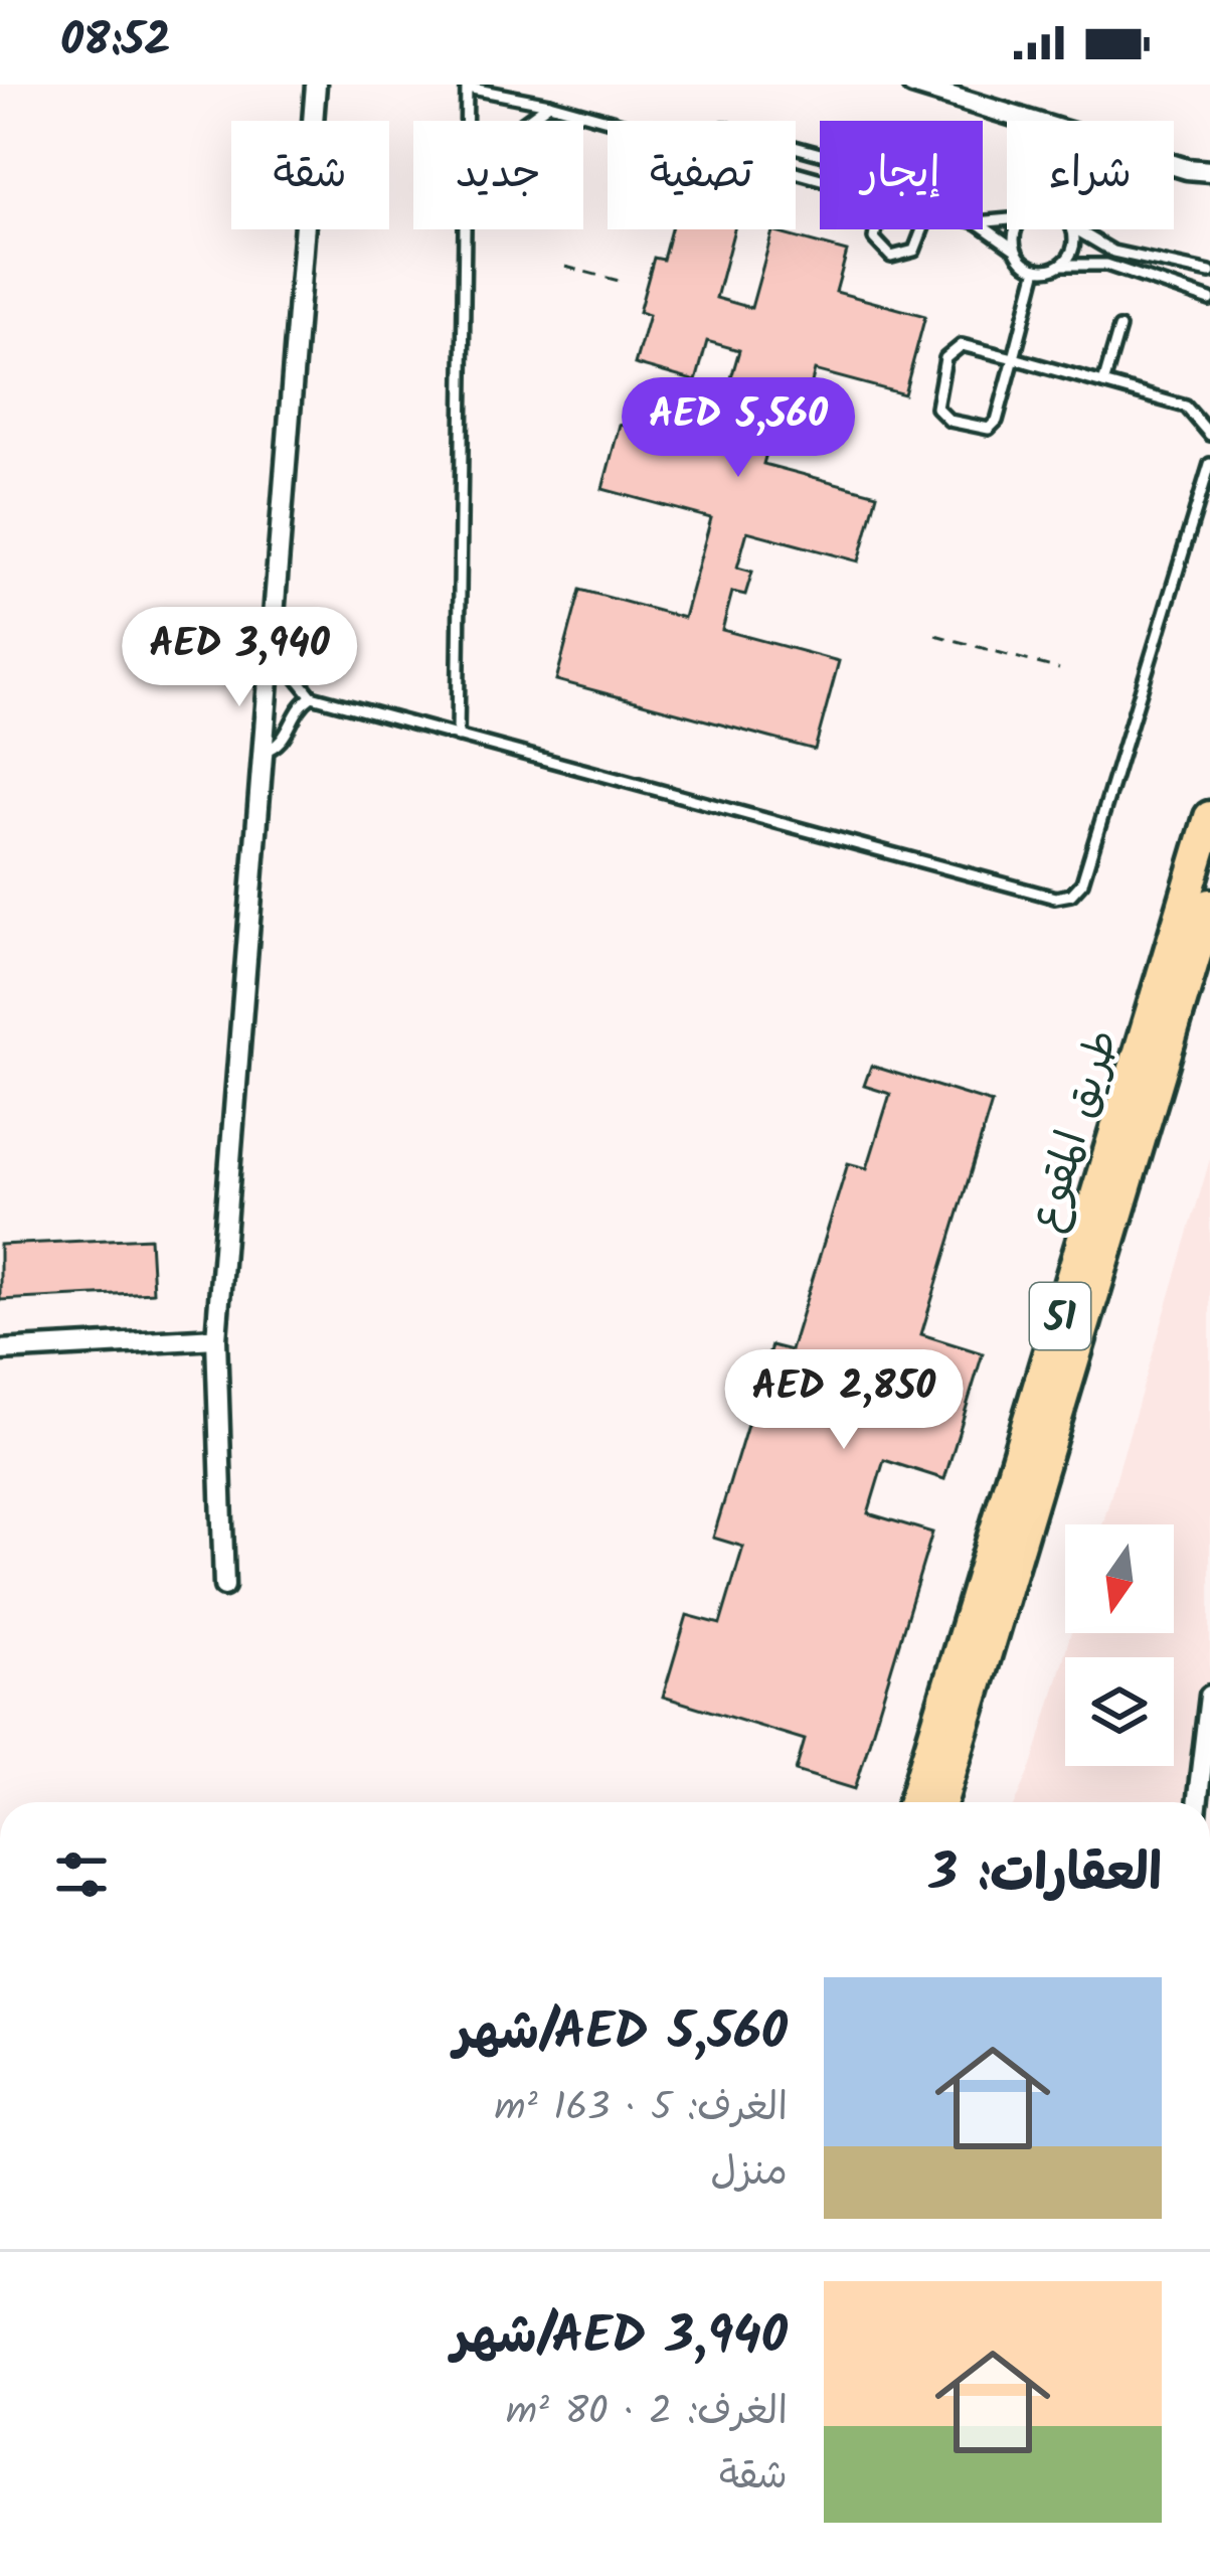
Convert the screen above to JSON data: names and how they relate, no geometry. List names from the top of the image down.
{
  "streets": {
    "main road": ["طريق المقوع", "51"]
  },
  "north": "bottom",
  "page": {
    "status": "08:52",
    "chip": [
      "شراء",
      "إيجار",
      "تصفية",
      "جديد",
      "شقة"
    ],
    "price": ["AED 5,560", "AED 3,940", "AED 2,850"],
    "heading": "العقارات: 3",
    "list": [
      {
        "name": "AED 5,560/شهر",
        "note": "الغرف: 5 · 163 m² · منزل"
      },
      {
        "name": "AED 3,940/شهر",
        "note": "الغرف: 2 · 80 m² · شقة"
      }
    ]
  }
}
